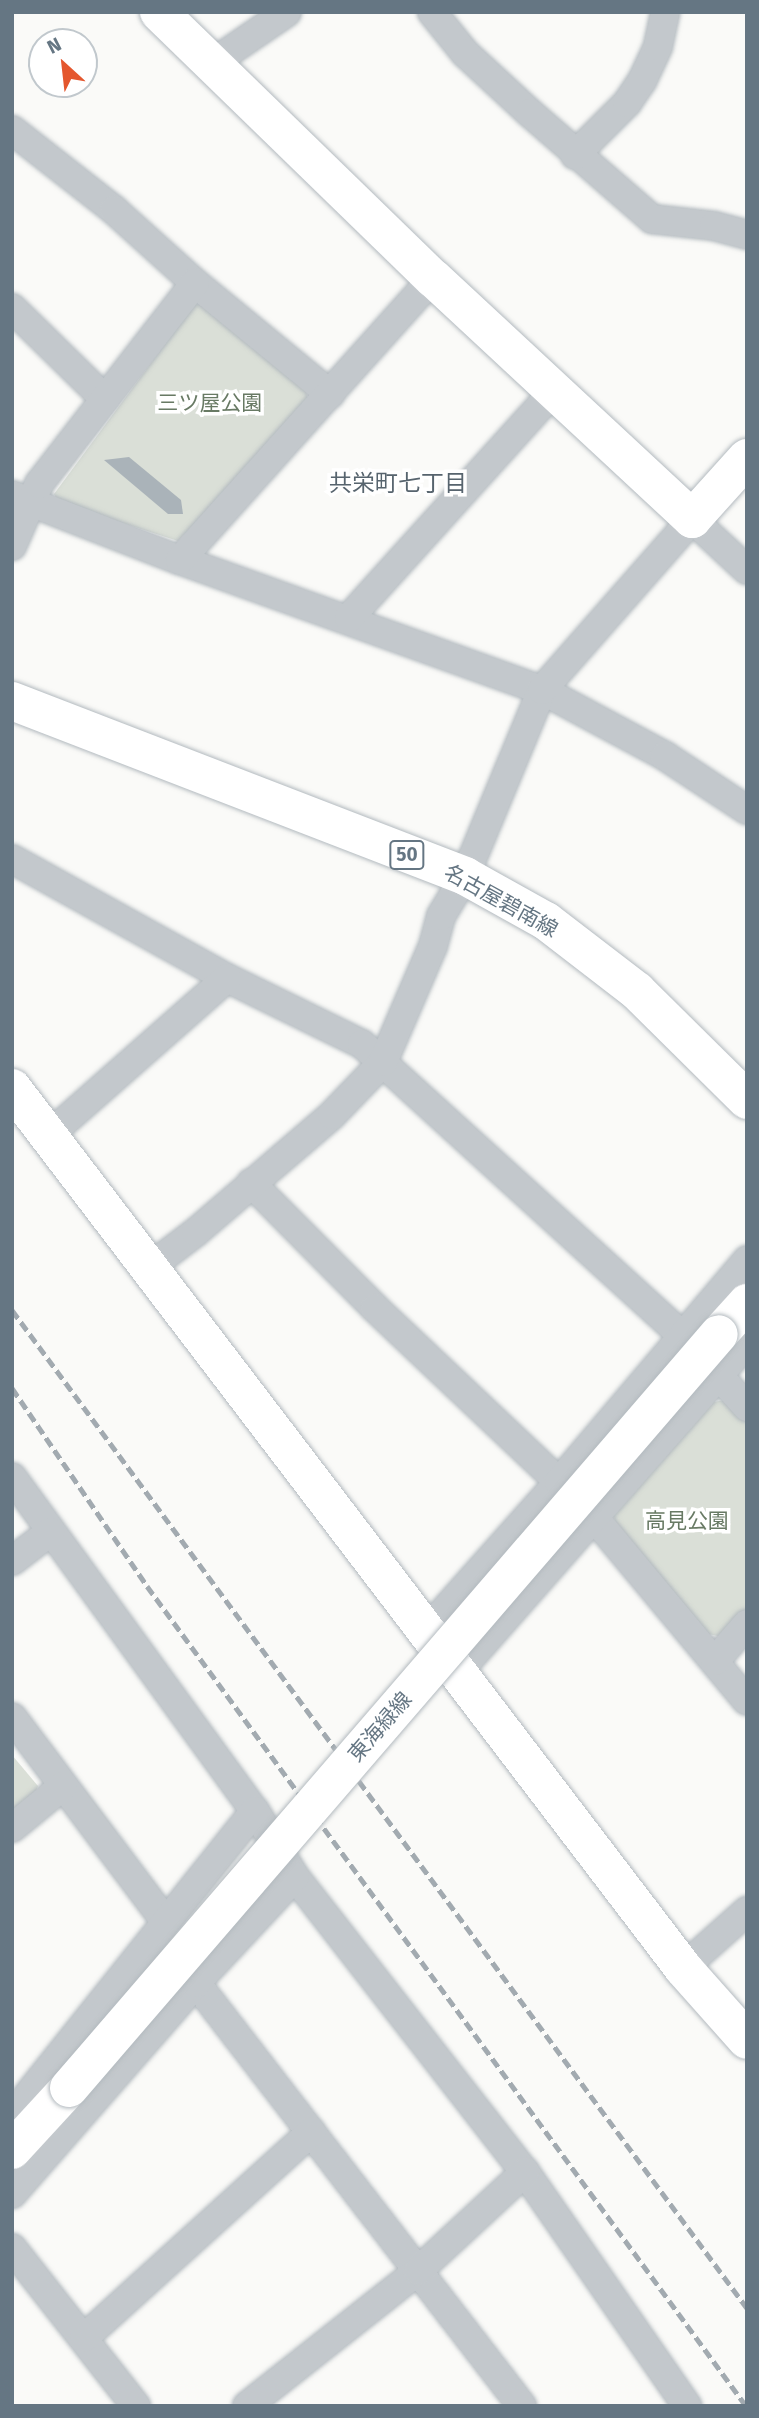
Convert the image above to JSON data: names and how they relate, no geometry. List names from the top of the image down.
{
  "streets": {
    "street": ["50", "名古屋碧南線", "東海緑線"]
  },
  "districts": ["共栄町七丁目"],
  "parks": ["三ツ屋公園", "高見公園"],
  "north": "top left"
}
